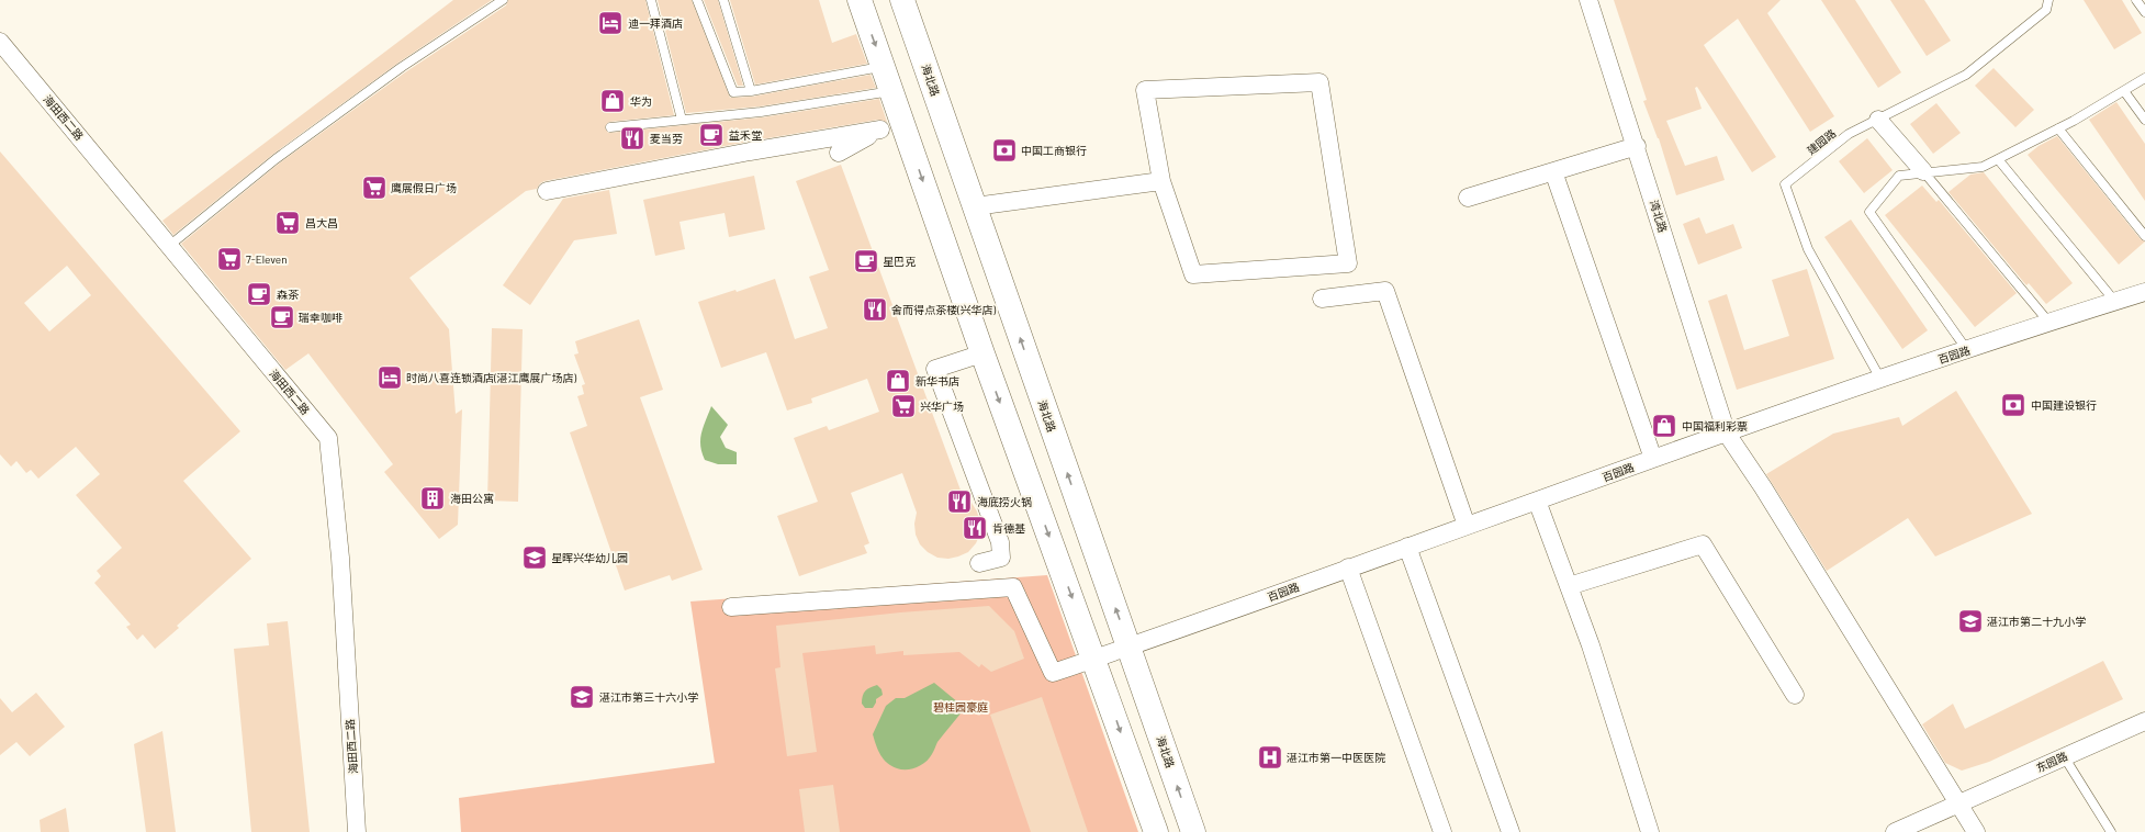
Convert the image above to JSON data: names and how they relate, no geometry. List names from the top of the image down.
{
  "streets": {
    "street": [
      "海北路",
      "海田西二路",
      "湾北路",
      "百园路",
      "东园路"
    ],
    "lane": ["建园路"]
  },
  "crossings": [
    ["海北路", "百园路"],
    ["建园路", "百园路"],
    ["湾北路", "百园路"],
    ["湾北路", "东园路"]
  ],
  "parks": ["碧桂园豪庭"],
  "places": {
    "hotel": ["迪一拜酒店", "时尚八喜连锁酒店(湛江鹰展广场店)"],
    "shop": ["华为", "新华书店", "中国福利彩票"],
    "cafe": [
      "益禾堂",
      "星巴克",
      "森茶",
      "瑞幸咖啡"
    ],
    "restaurant": [
      "麦当劳",
      "舍而得点茶楼(兴华店)",
      "海底捞火锅",
      "肯德基"
    ],
    "bank": ["中国工商银行", "中国建设银行"],
    "supermarket": [
      "鹰展假日广场",
      "昌大昌",
      "7-Eleven",
      "兴华广场"
    ],
    "building": ["海田公寓"],
    "school or university": ["星晖兴华幼儿园", "湛江市第二十九小学", "湛江市第三十六小学"],
    "hospital": ["湛江市第一中医医院"]
  }
}
